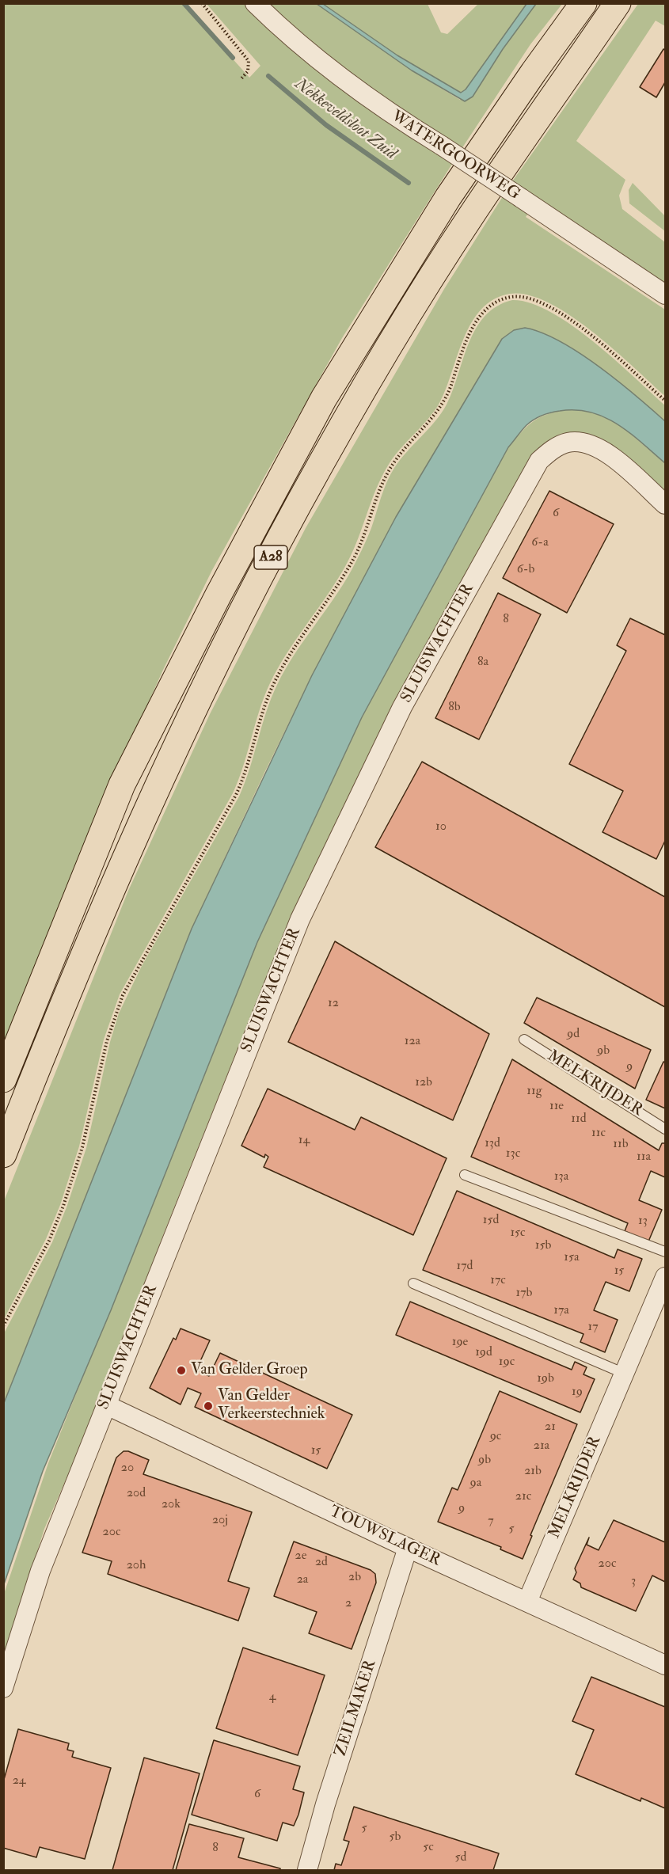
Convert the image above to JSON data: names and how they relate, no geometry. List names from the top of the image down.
{
  "streets": {
    "highway": ["A28"],
    "street": [
      "WATERGOORWEG",
      "SLUISWACHTER",
      "MELKRIJDER",
      "TOUWSLAGER",
      "ZEILMAKER"
    ]
  },
  "crossings": [
    ["SLUISWACHTER", "TOUWSLAGER"],
    ["MELKRIJDER", "TOUWSLAGER"],
    ["TOUWSLAGER", "ZEILMAKER"]
  ],
  "water": ["Nekkeveldsloot Zuid"],
  "places": ["Van Gelder Groep", "Van Gelder Verkeerstechniek"],
  "house_numbers": [
    "6",
    "6-a",
    "6-b",
    "8",
    "8a",
    "8b",
    "10",
    "12",
    "9d",
    "12a",
    "9b",
    "9",
    "12b",
    "11g",
    "11e",
    "11d",
    "11c",
    "14",
    "13d",
    "11b",
    "13c",
    "11a",
    "13a",
    "15d",
    "13",
    "15c",
    "15b",
    "15a",
    "17d",
    "15",
    "17c",
    "17b",
    "17a",
    "17",
    "19e",
    "19d",
    "19c",
    "19b",
    "19",
    "21",
    "9c",
    "21a",
    "15",
    "9b",
    "20",
    "21b",
    "9a",
    "20d",
    "21c",
    "20k",
    "9",
    "20j",
    "7",
    "5",
    "20c",
    "2e",
    "2d",
    "20c",
    "20h",
    "2b",
    "2a",
    "3",
    "2",
    "4",
    "24",
    "6",
    "5",
    "5b",
    "5c",
    "8",
    "5d"
  ]
}
